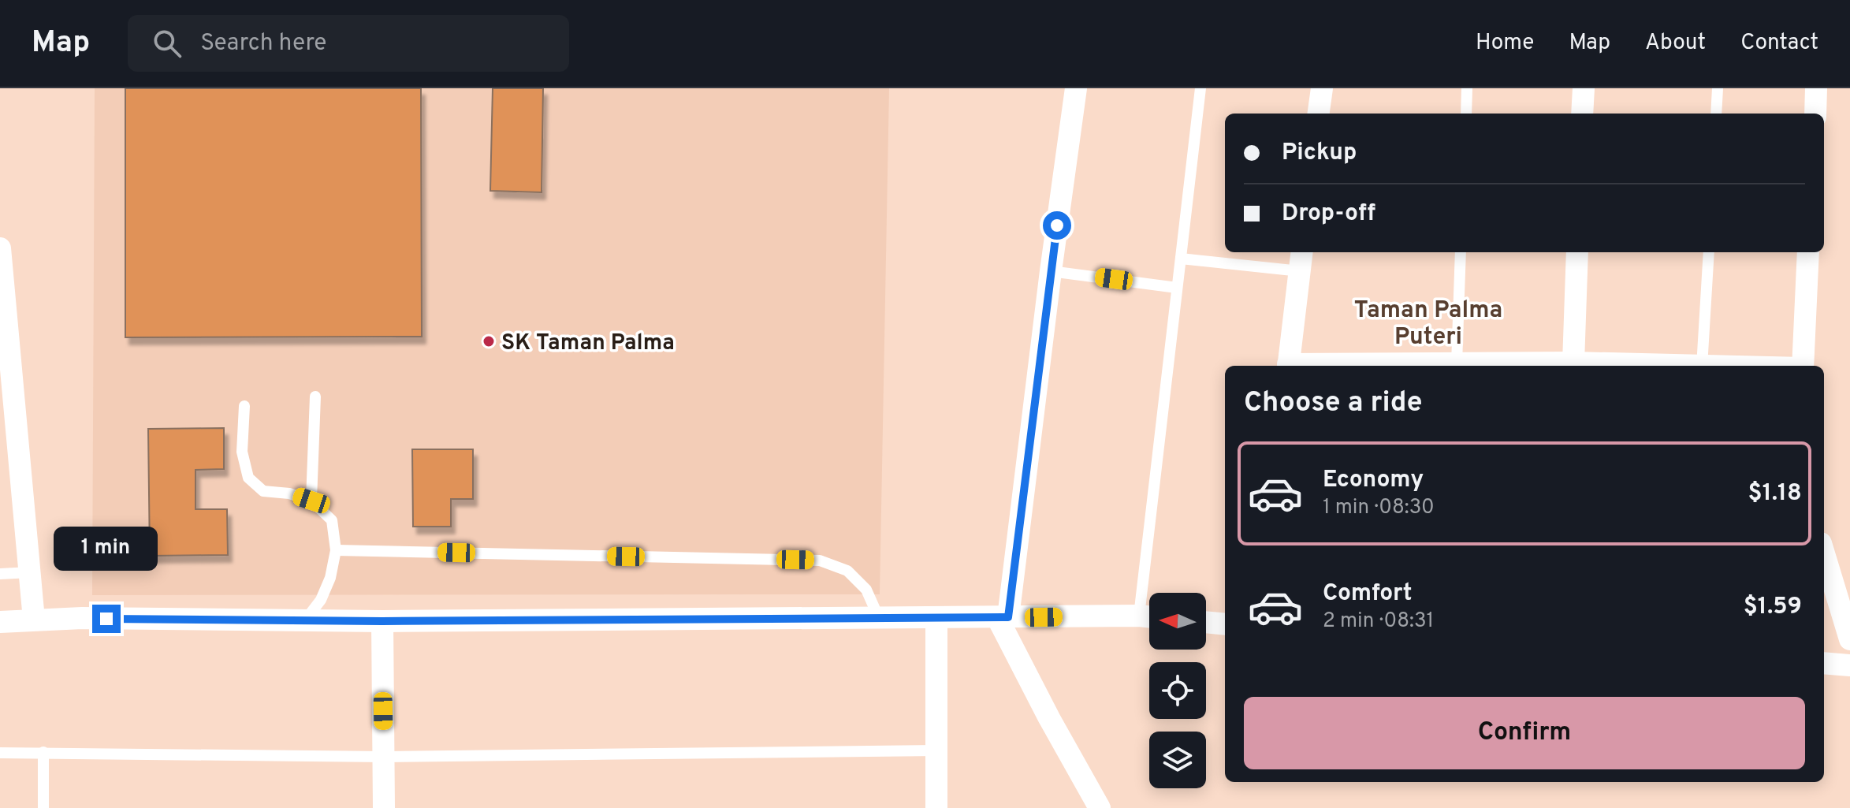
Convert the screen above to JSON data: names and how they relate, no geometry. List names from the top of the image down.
{
  "districts": ["Taman Palma Puteri"],
  "places": ["SK Taman Palma"],
  "north": "left",
  "page": {
    "header": "Map",
    "search": "Search here",
    "nav": [
      "Home",
      "Map",
      "About",
      "Contact"
    ],
    "banner": ["Pickup", "Drop-off"],
    "heading": "Choose a ride",
    "list": [
      {
        "name": "Economy",
        "note": "1 min · 08:30",
        "value": "$1.18"
      },
      {
        "name": "Comfort",
        "note": "2 min · 08:31",
        "value": "$1.59"
      }
    ],
    "bubble": "1 min",
    "buttons": "Confirm"
  }
}
